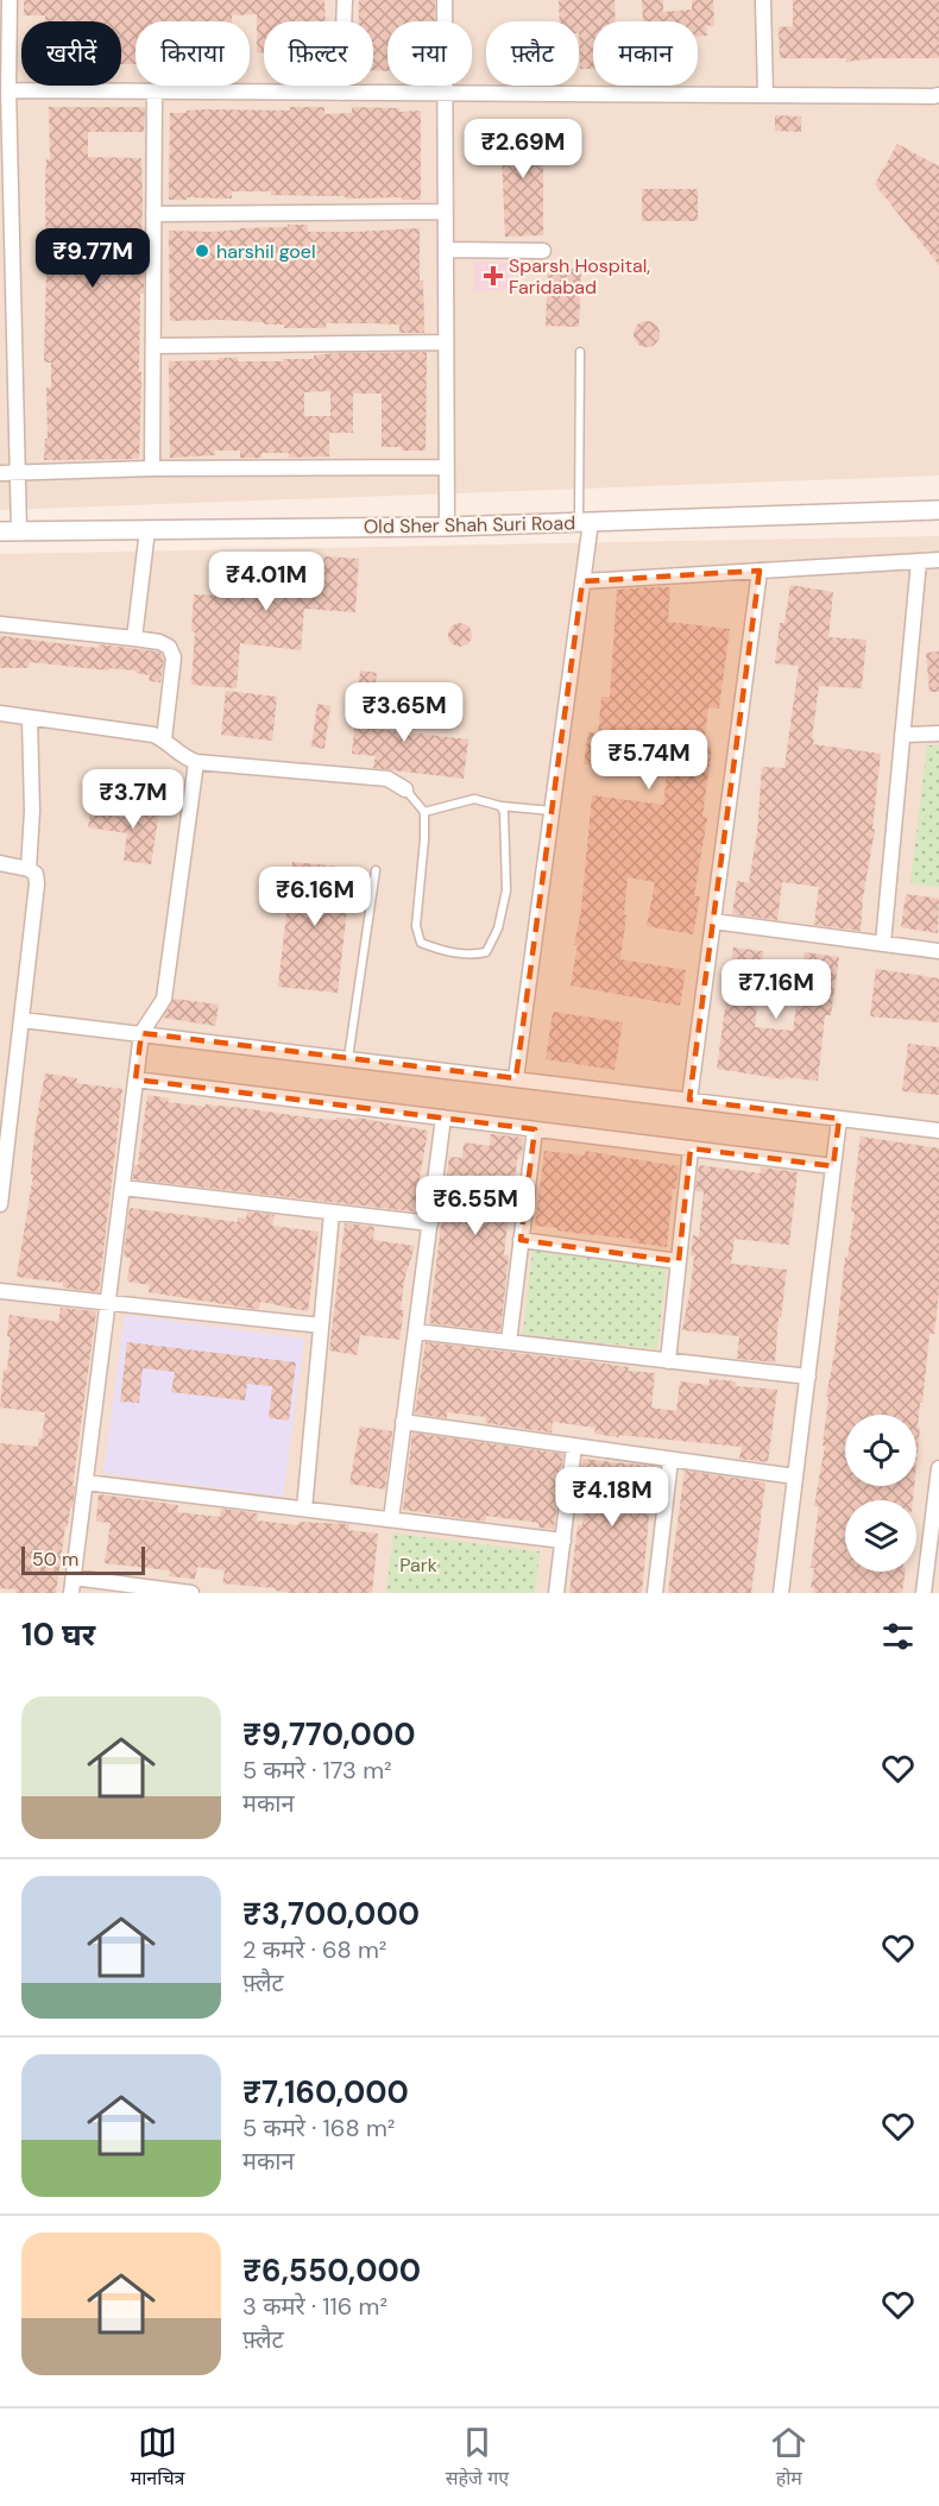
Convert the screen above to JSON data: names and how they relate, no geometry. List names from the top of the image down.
{
  "streets": {
    "street": ["Old Sher Shah Suri Road"]
  },
  "parks": ["Park"],
  "places": {
    "other": ["harshil goel"],
    "health": ["Sparsh Hospital, Faridabad"]
  },
  "scale_bar": "50 m",
  "page": {
    "chip": [
      "खरीदें",
      "किराया",
      "फ़िल्टर",
      "नया",
      "फ़्लैट",
      "मकान"
    ],
    "price": [
      "₹2.69M",
      "₹9.77M",
      "₹4.01M",
      "₹3.65M",
      "₹5.74M",
      "₹3.7M",
      "₹6.16M",
      "₹7.16M",
      "₹6.55M",
      "₹4.18M"
    ],
    "scale": "50 m",
    "heading": "10 घर",
    "list": [
      {
        "name": "₹9,770,000",
        "note": "5 कमरे · 173 m² · मकान"
      },
      {
        "name": "₹3,700,000",
        "note": "2 कमरे · 68 m² · फ़्लैट"
      },
      {
        "name": "₹7,160,000",
        "note": "5 कमरे · 168 m² · मकान"
      },
      {
        "name": "₹6,550,000",
        "note": "3 कमरे · 116 m² · फ़्लैट"
      }
    ],
    "tabs": ["मानचित्र", "सहेजे गए", "होम"]
  }
}
